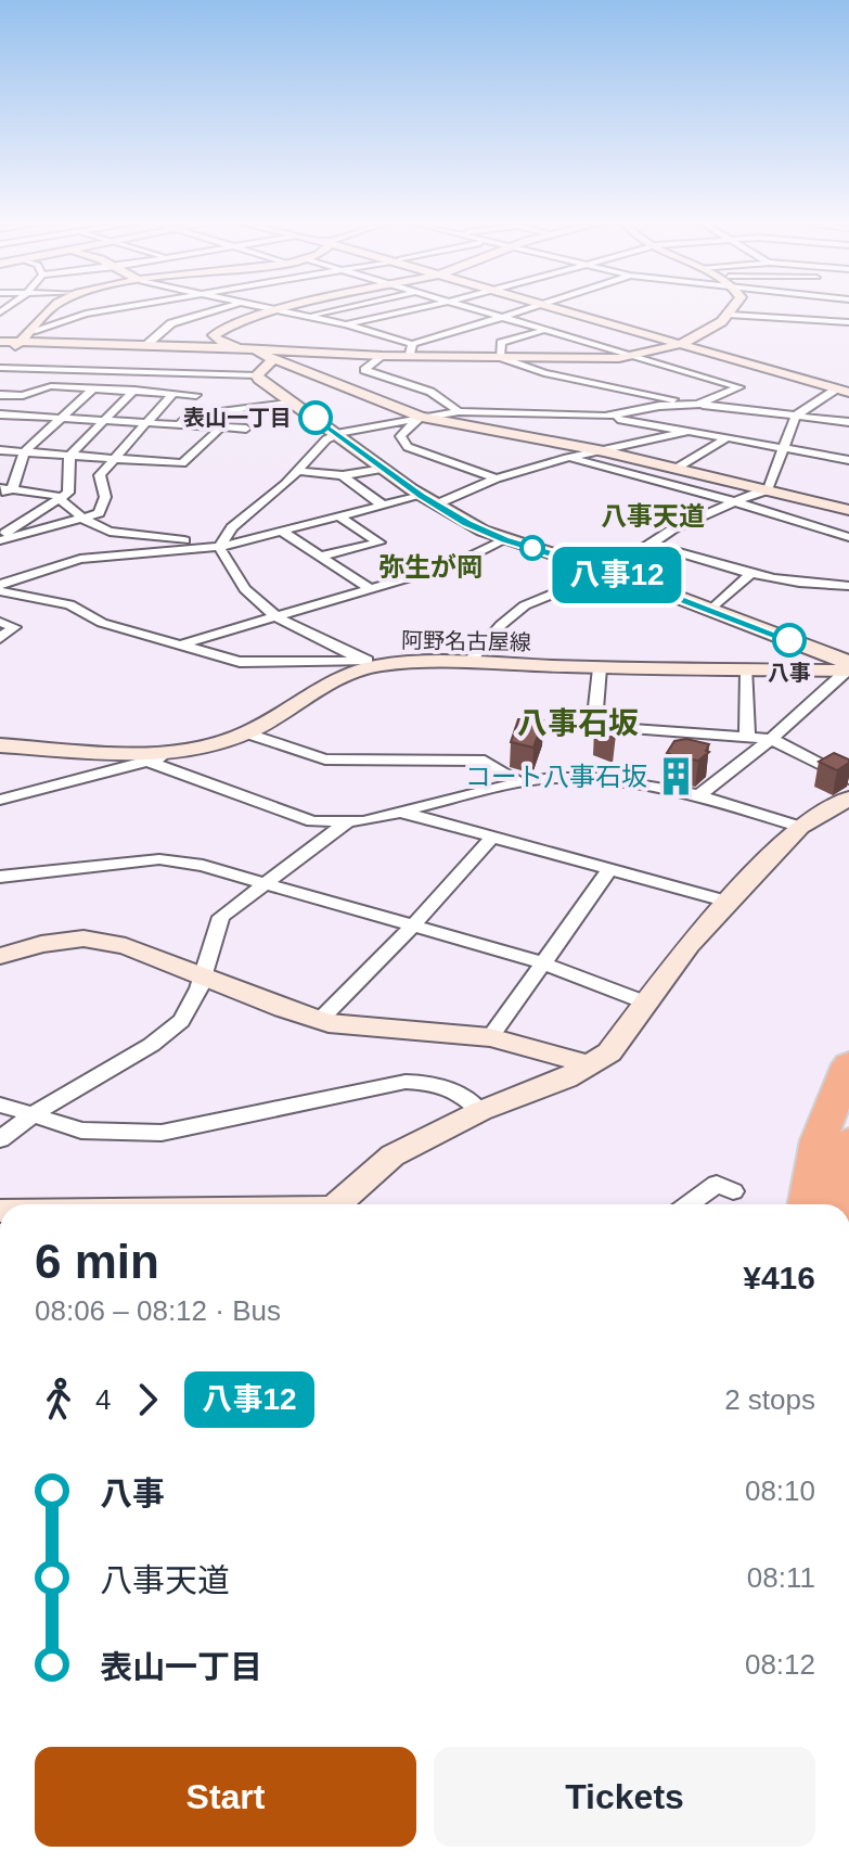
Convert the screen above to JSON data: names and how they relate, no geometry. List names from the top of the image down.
{
  "streets": {
    "street": ["阿野名古屋線"]
  },
  "districts": ["八事天道", "弥生が岡", "八事石坂"],
  "places": {
    "other": ["表山一丁目", "八事"],
    "building": ["コート八事石坂"]
  },
  "lines": ["bus line 八事12"],
  "page": {
    "on_map": "八事12",
    "heading": ["6 min", "08:06 – 08:12 · Bus", "¥416"],
    "legs": ["4", "八事12", "2 stops"],
    "list": [
      {
        "name": "八事",
        "value": "08:10"
      },
      {
        "name": "八事天道",
        "value": "08:11"
      },
      {
        "name": "表山一丁目",
        "value": "08:12"
      }
    ],
    "buttons": ["Start", "Tickets"]
  }
}
